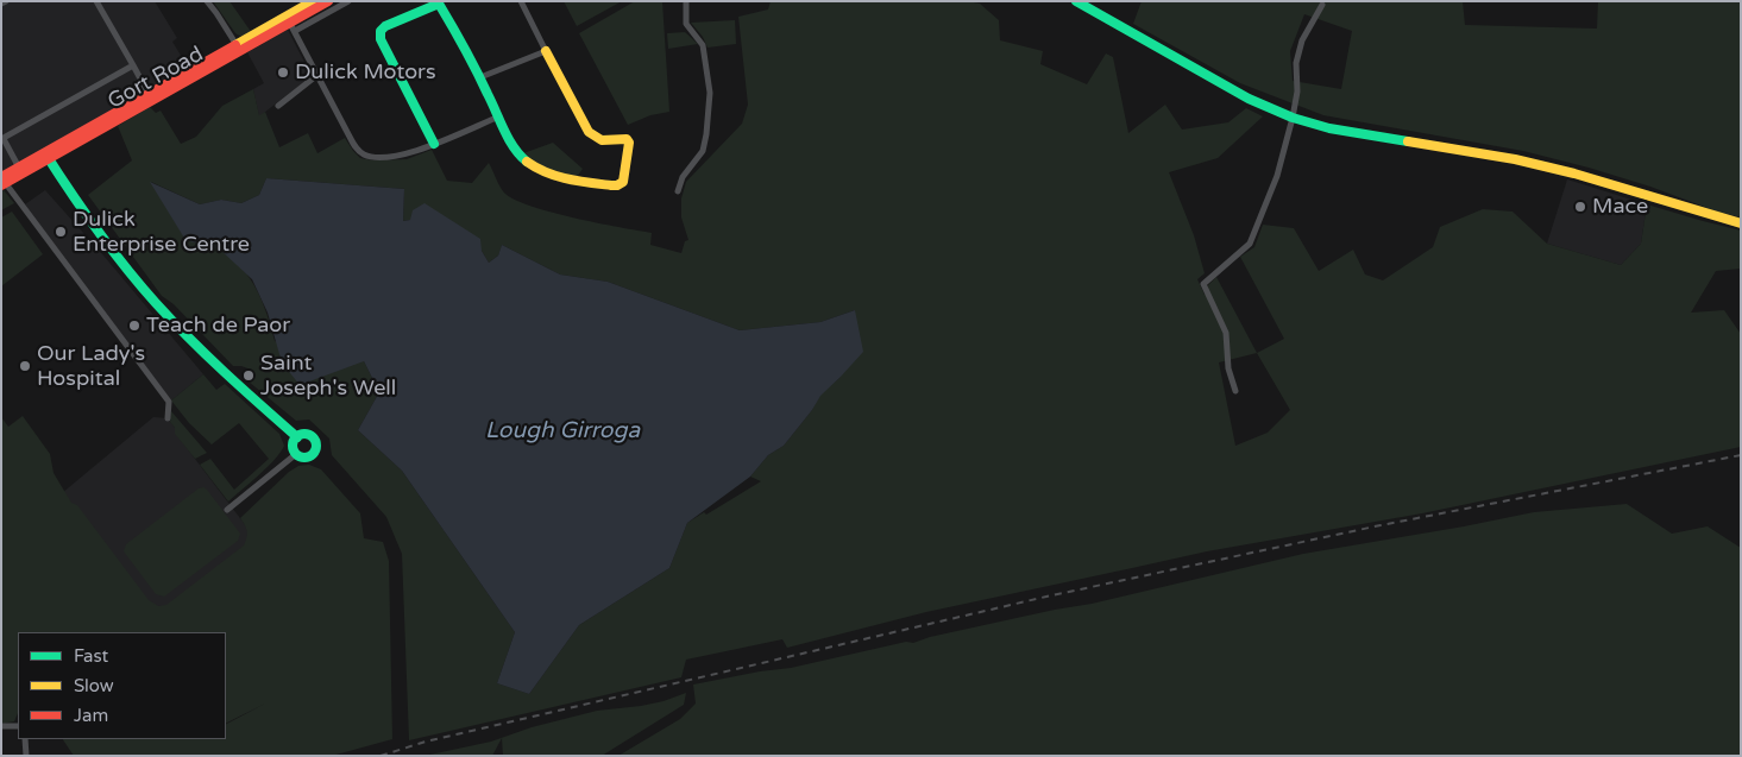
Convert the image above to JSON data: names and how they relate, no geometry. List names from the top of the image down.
{
  "streets": {
    "street": ["Gort Road"]
  },
  "water": ["Lough Girroga"],
  "places": [
    "Dulick Motors",
    "Mace",
    "Dulick Enterprise Centre",
    "Teach de Paor",
    "Our Lady's Hospital",
    "Saint Joseph's Well"
  ],
  "legend": ["Fast", "Slow", "Jam"]
}
